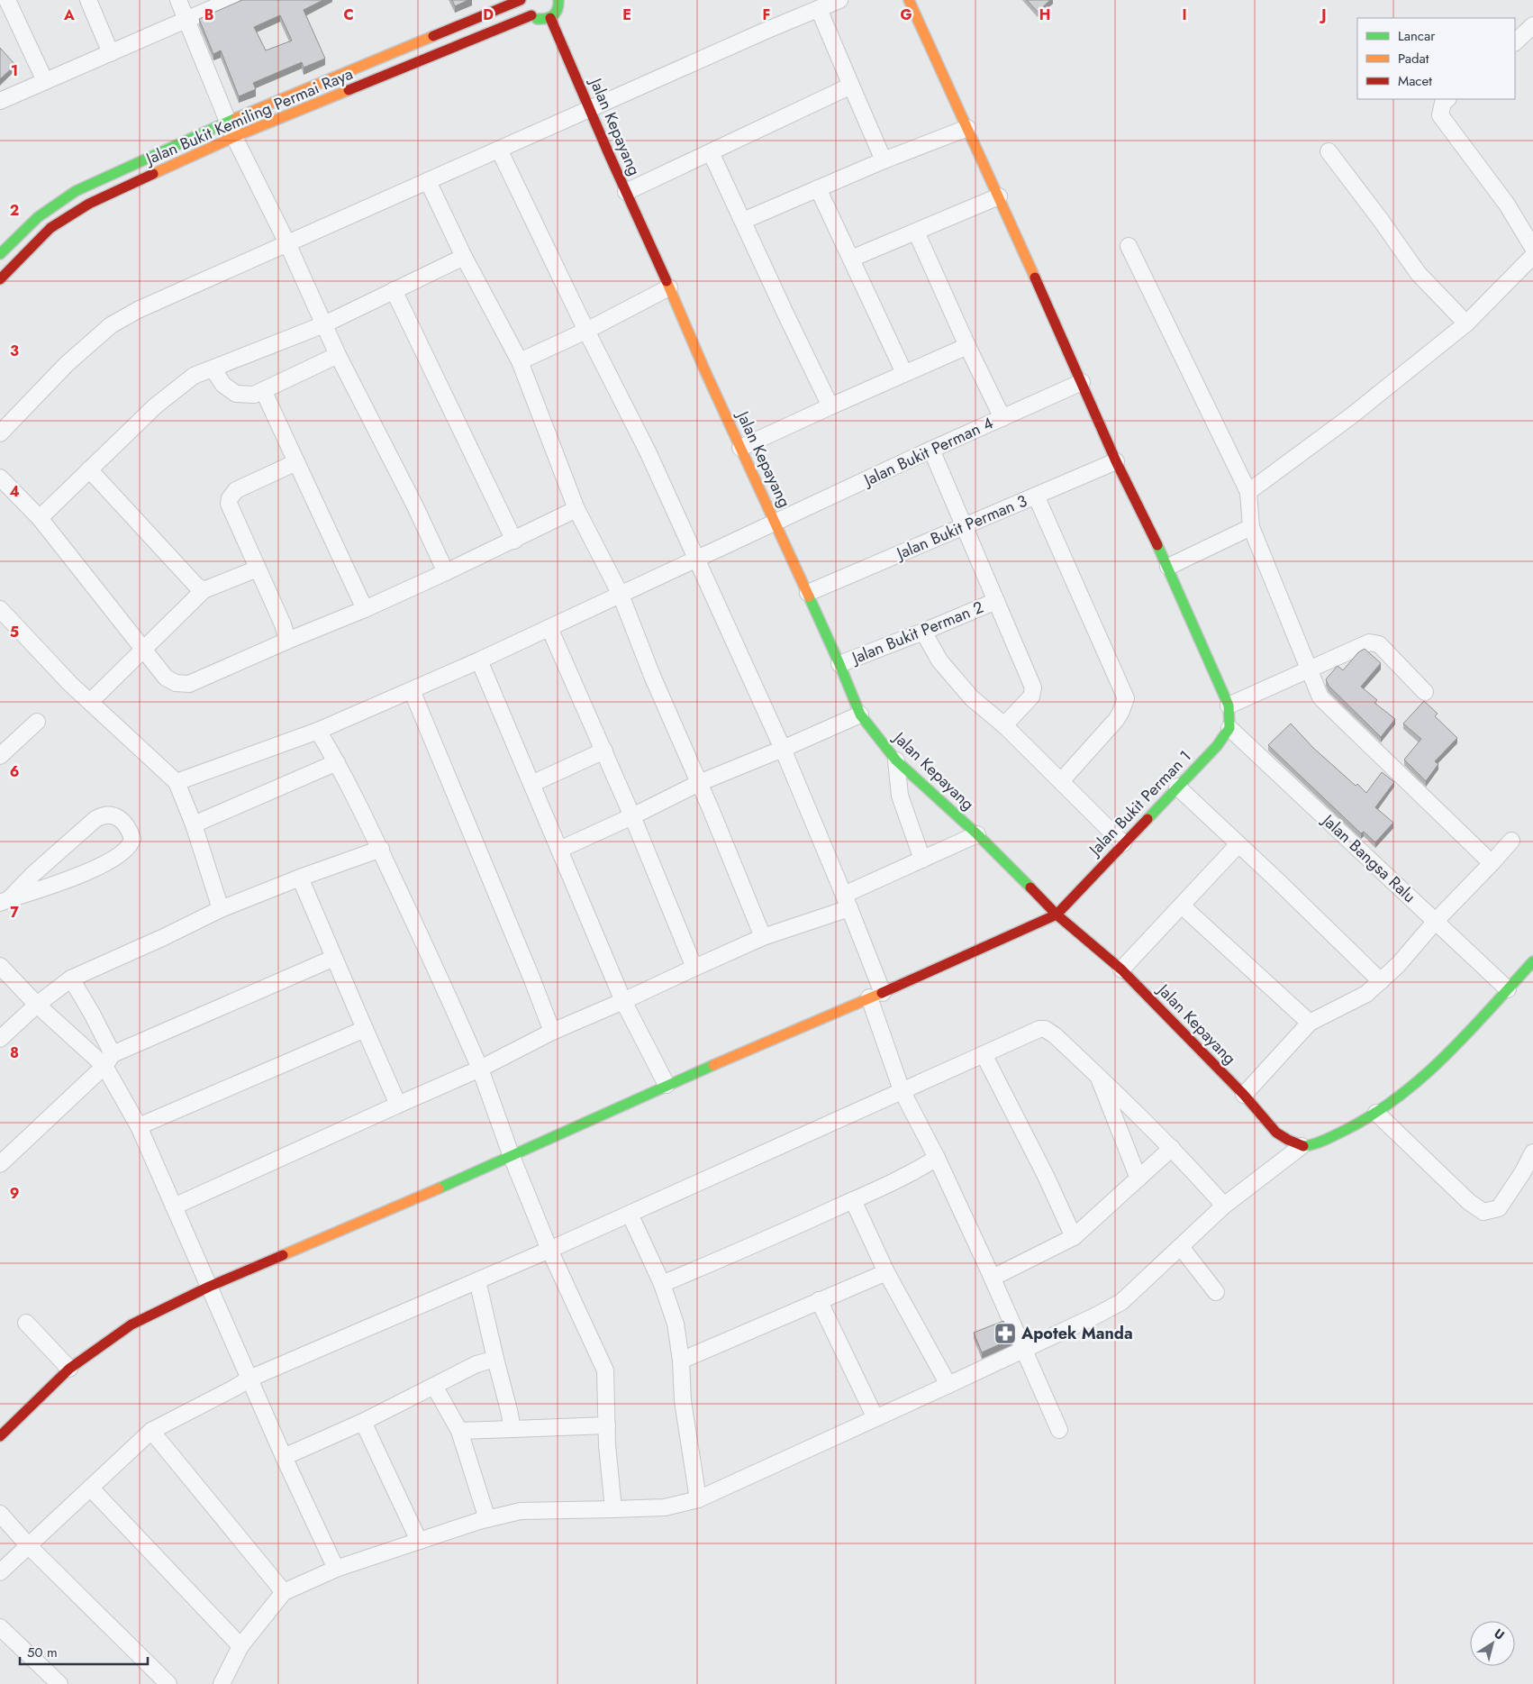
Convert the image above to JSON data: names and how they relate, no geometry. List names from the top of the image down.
{
  "streets": {
    "street": [
      "Jalan Bukit Kemiling Permai Raya",
      "Jalan Kepayang",
      "Jalan Bukit Perman 4",
      "Jalan Bukit Perman 3",
      "Jalan Bukit Perman 2",
      "Jalan Bukit Perman 1",
      "Jalan Bangsa Ralu"
    ]
  },
  "crossings": [
    ["Jalan Kepayang", "Jalan Bukit Perman 4"],
    ["Jalan Kepayang", "Jalan Bukit Perman 3"],
    ["Jalan Kepayang", "Jalan Bukit Perman 2"],
    ["Jalan Kepayang", "Jalan Bukit Perman 1"],
    ["Jalan Bukit Perman 1", "Jalan Bangsa Ralu"]
  ],
  "places": {
    "pharmacy": ["Apotek Manda"]
  },
  "legend": ["Lancar", "Padat", "Macet"],
  "scale_bar": "50 m",
  "north": "top right",
  "grid": {
    "columns": [
      "A",
      "B",
      "C",
      "D",
      "E",
      "F",
      "G",
      "H",
      "I",
      "J"
    ],
    "rows": [
      "1",
      "2",
      "3",
      "4",
      "5",
      "6",
      "7",
      "8",
      "9"
    ]
  }
}
